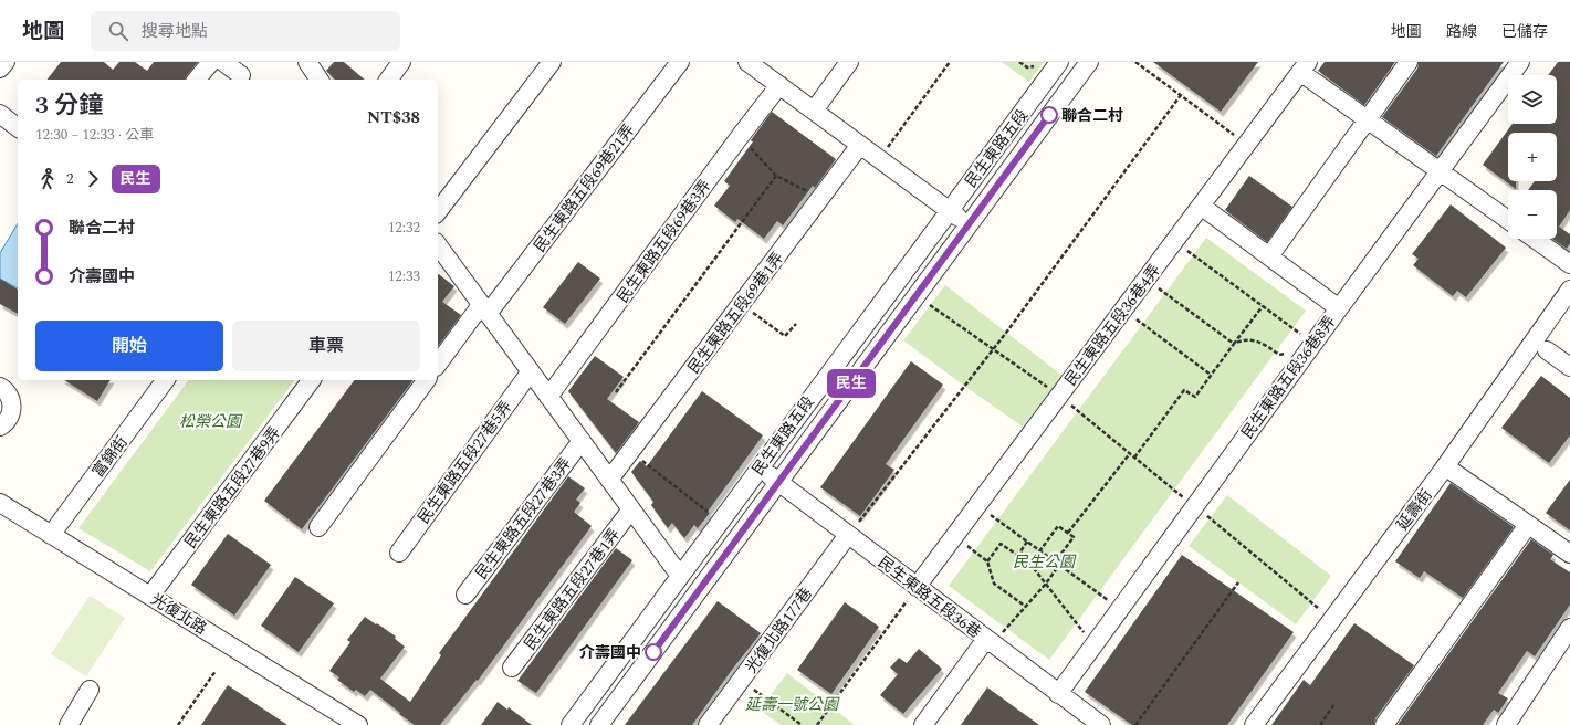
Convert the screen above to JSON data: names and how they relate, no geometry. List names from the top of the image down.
{
  "streets": {
    "street": [
      "民生東路五段",
      "民生東路五段69巷21弄",
      "民生東路五段69巷3弄",
      "民生東路五段69巷1弄",
      "民生東路五段36巷4弄",
      "民生東路五段36巷8弄",
      "富錦街",
      "民生東路五段27巷5弄",
      "民生東路五段27巷9弄",
      "延壽街",
      "民生東路五段27巷3弄",
      "民生東路五段27巷1弄",
      "民生東路五段36巷",
      "光復北路",
      "光復北路177巷"
    ]
  },
  "crossings": [
    ["民生東路五段", "民生東路五段36巷"],
    ["民生東路五段36巷4弄", "民生東路五段36巷"],
    ["民生東路五段36巷8弄", "民生東路五段36巷"],
    ["富錦街", "光復北路"],
    ["民生東路五段27巷9弄", "光復北路"],
    ["民生東路五段36巷", "光復北路177巷"]
  ],
  "parks": ["松榮公園", "民生公園", "延壽一號公園"],
  "places": ["聯合二村", "介壽國中"],
  "lines": ["bus line 民生"],
  "page": {
    "header": "地圖",
    "search": "搜尋地點",
    "nav": ["地圖", "路線", "已儲存"],
    "on_map": "民生",
    "map_buttons": ["+", "−"],
    "heading": ["3 分鐘", "12:30 – 12:33 · 公車", "NT$38"],
    "legs": ["2", "民生"],
    "list": [
      {
        "name": "聯合二村",
        "value": "12:32"
      },
      {
        "name": "介壽國中",
        "value": "12:33"
      }
    ],
    "buttons": ["開始", "車票"]
  }
}
